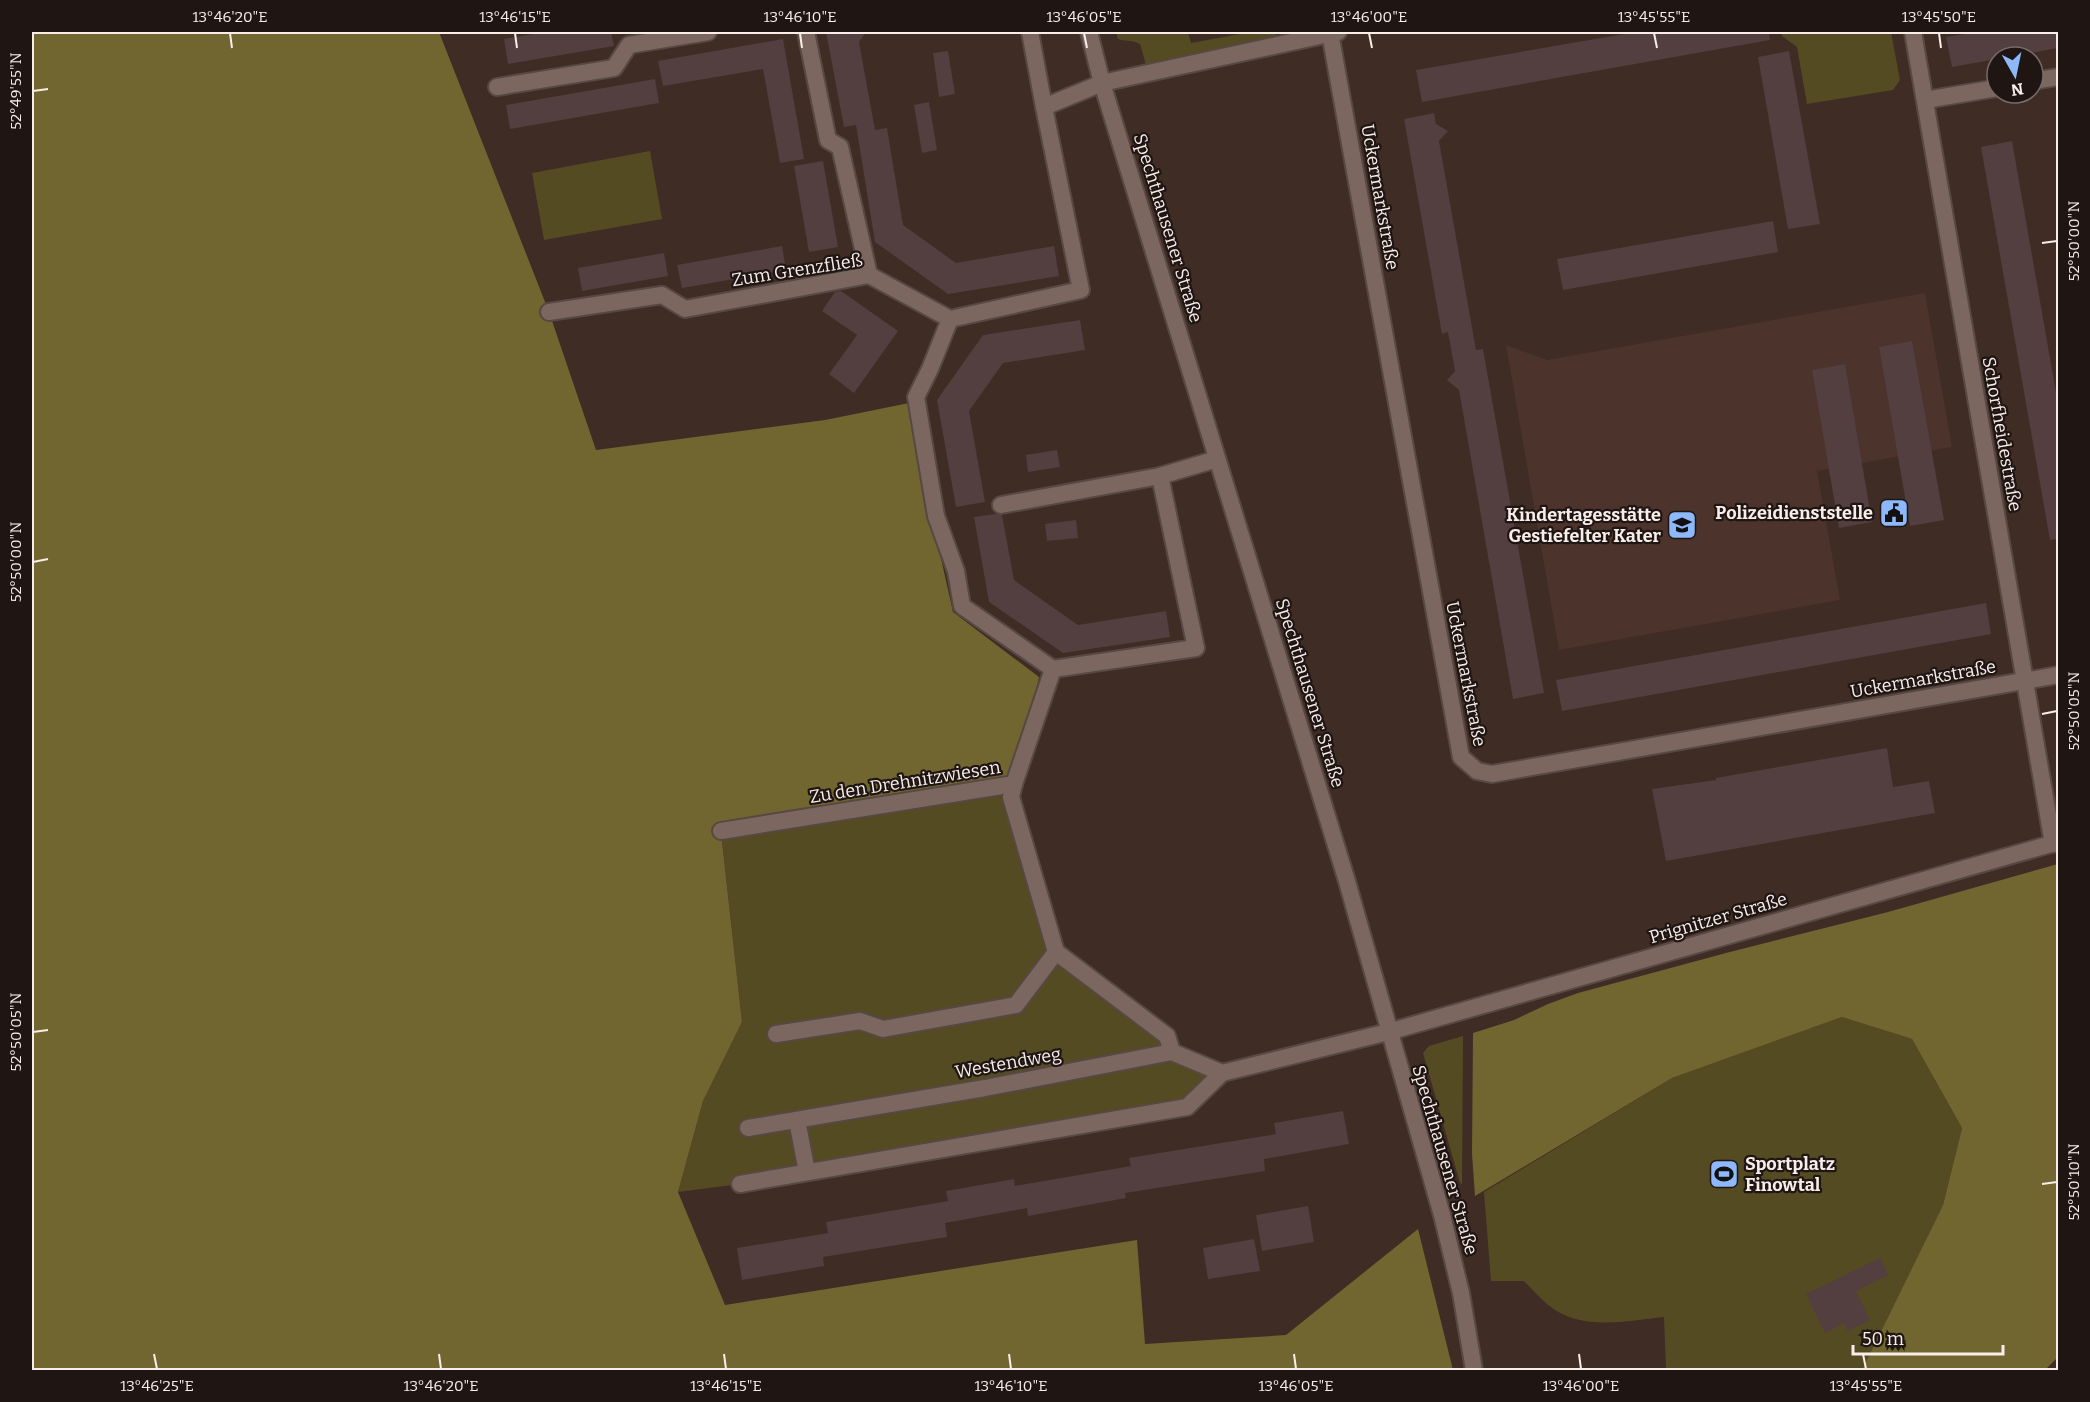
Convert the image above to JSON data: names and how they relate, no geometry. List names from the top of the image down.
{
  "streets": {
    "street": [
      "Uckermarkstraße",
      "Spechthausener Straße",
      "Zum Grenzfließ",
      "Schorfheidestraße",
      "Zu den Drehnitzwiesen",
      "Prignitzer Straße",
      "Westendweg"
    ]
  },
  "crossings": [
    ["Uckermarkstraße", "Schorfheidestraße"],
    ["Spechthausener Straße", "Prignitzer Straße"],
    ["Schorfheidestraße", "Prignitzer Straße"]
  ],
  "places": {
    "public building": ["Polizeidienststelle"],
    "school or university": ["Kindertagesstätte Gestiefelter Kater"],
    "sports": ["Sportplatz Finowtal"]
  },
  "scale_bar": "50 m",
  "north": "bottom",
  "coordinates": [
    "13°46'20\"E",
    "13°46'15\"E",
    "13°46'10\"E",
    "13°46'05\"E",
    "13°46'00\"E",
    "13°45'55\"E",
    "13°45'50\"E",
    "52°49'55\"N",
    "52°50'00\"N",
    "52°50'05\"N",
    "52°50'10\"N",
    "13°46'25\"E"
  ]
}
